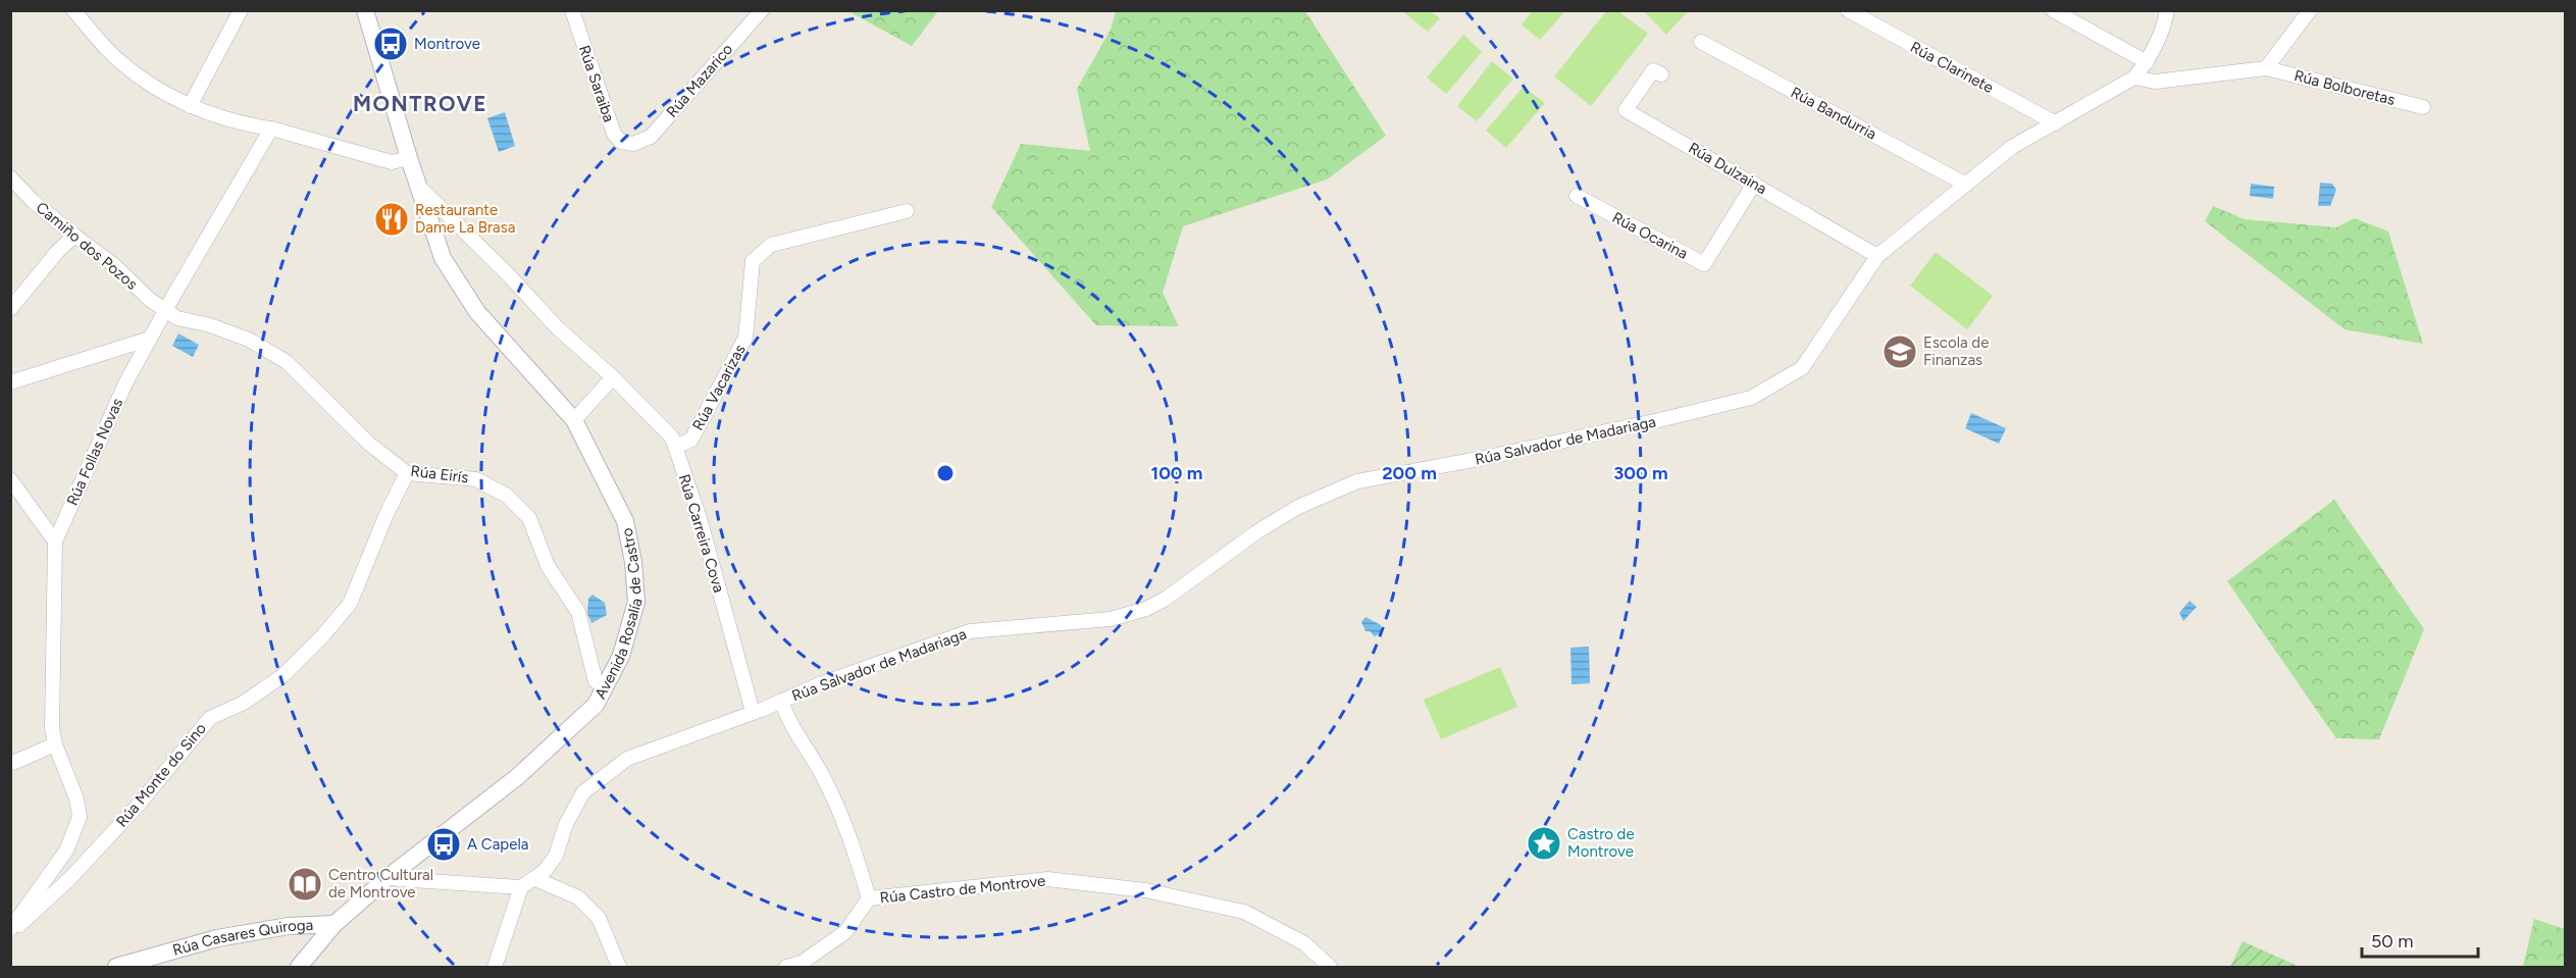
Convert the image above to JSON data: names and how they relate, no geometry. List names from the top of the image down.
{
  "streets": {
    "street": [
      "Rúa Clarinete",
      "Rúa Mazarico",
      "Rúa Saraiba",
      "Rúa Bolboretas",
      "Rúa Bandurria",
      "Rúa Dulzaina",
      "Rúa Ocarina",
      "Camiño dos Pozos",
      "Rúa Vacarizas",
      "Rúa Salvador de Madariaga",
      "Rúa Follas Novas",
      "Rúa Eirís",
      "Rúa Carreira Cova",
      "Avenida Rosalía de Castro",
      "Rúa Monte do Sino",
      "Rúa Castro de Montrove",
      "Rúa Casares Quiroga"
    ]
  },
  "crossings": [
    ["Rúa Clarinete", "Rúa Salvador de Madariaga"],
    ["Rúa Mazarico", "Rúa Saraiba"],
    ["Rúa Bandurria", "Rúa Salvador de Madariaga"],
    ["Rúa Dulzaina", "Rúa Ocarina"],
    ["Rúa Dulzaina", "Rúa Salvador de Madariaga"],
    ["Camiño dos Pozos", "Rúa Follas Novas"],
    ["Camiño dos Pozos", "Rúa Eirís"],
    ["Rúa Vacarizas", "Rúa Carreira Cova"],
    ["Rúa Salvador de Madariaga", "Rúa Carreira Cova"],
    ["Rúa Follas Novas", "Rúa Eirís"],
    ["Rúa Follas Novas", "Rúa Monte do Sino"],
    ["Rúa Eirís", "Avenida Rosalía de Castro"],
    ["Rúa Eirís", "Rúa Monte do Sino"],
    ["Rúa Carreira Cova", "Avenida Rosalía de Castro"],
    ["Avenida Rosalía de Castro", "Rúa Casares Quiroga"]
  ],
  "districts": ["MONTROVE"],
  "places": {
    "bus stop": ["Montrove", "A Capela"],
    "restaurant": ["Restaurante Dame La Brasa"],
    "school or university": ["Escola de Finanzas"],
    "place": ["Castro de Montrove"],
    "library": ["Centro Cultural de Montrove"]
  },
  "scale_bar": "50 m",
  "rings": ["100 m", "200 m", "300 m"]
}
